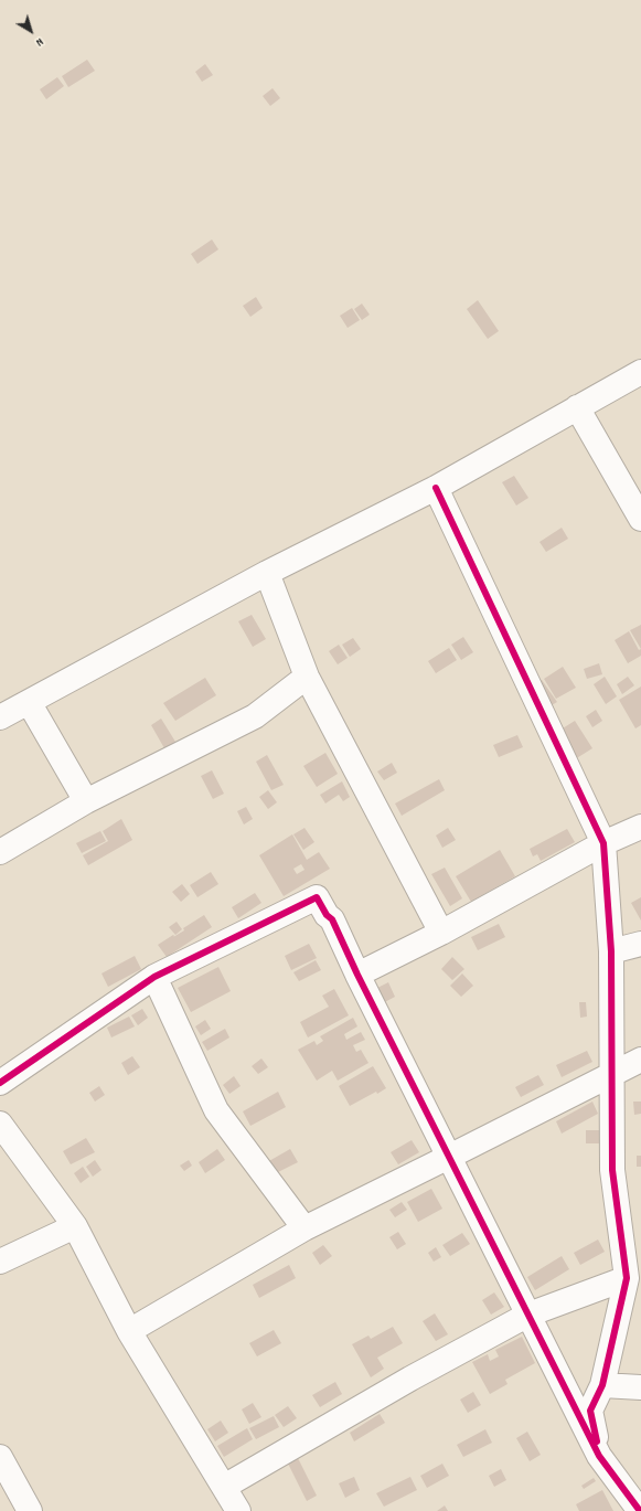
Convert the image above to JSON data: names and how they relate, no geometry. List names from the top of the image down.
{
  "north": "bottom right"
}
